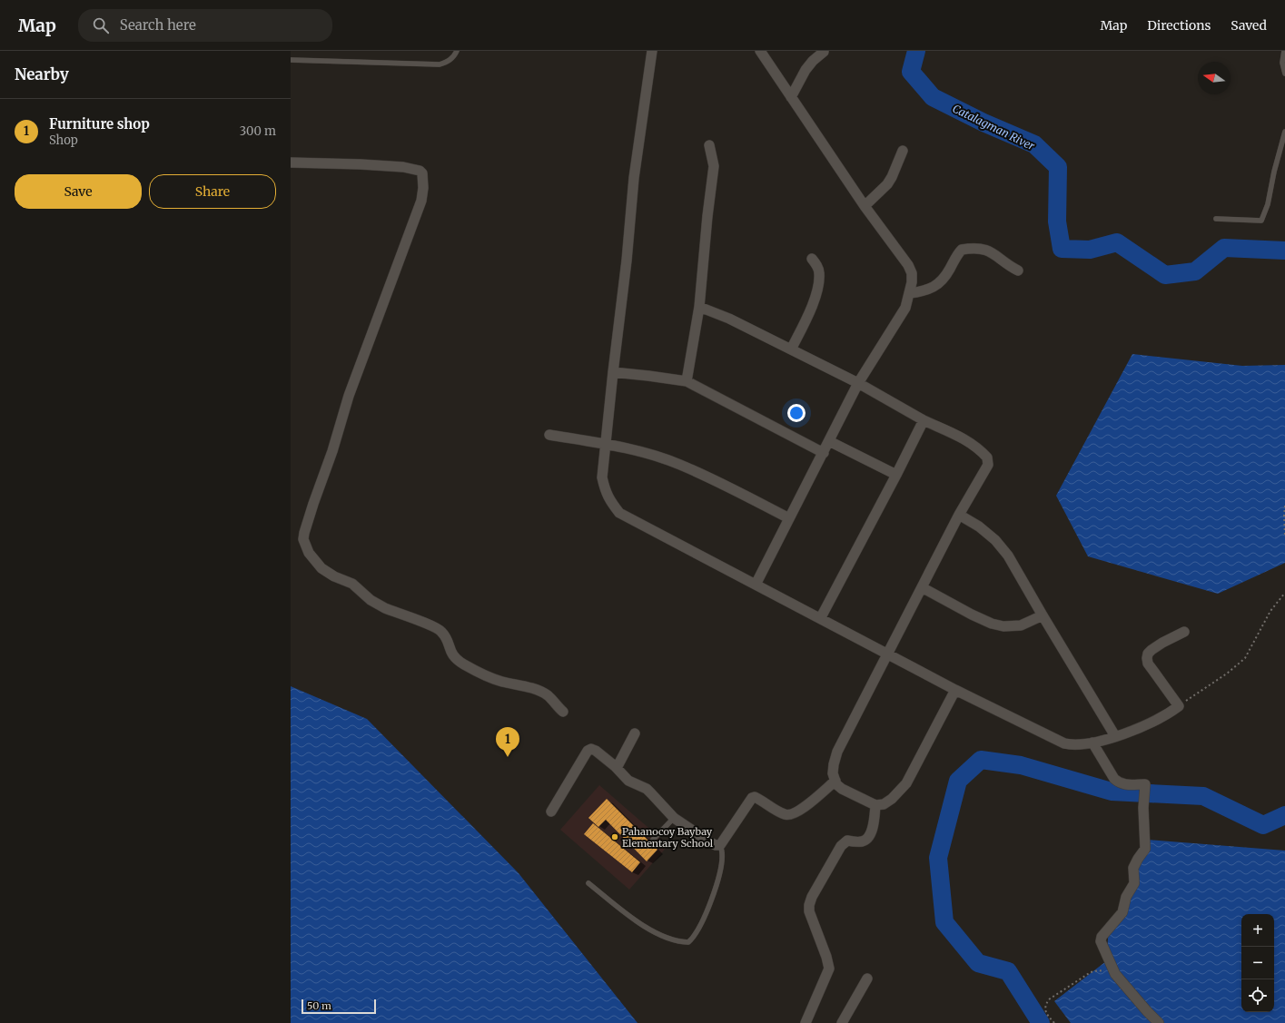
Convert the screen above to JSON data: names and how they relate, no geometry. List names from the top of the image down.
{
  "water": ["Catalagman River"],
  "places": ["Pahanocoy Baybay Elementary School"],
  "scale_bar": "50 m",
  "north": "left",
  "page": {
    "header": "Map",
    "search": "Search here",
    "nav": ["Map", "Directions", "Saved"],
    "heading": "Nearby",
    "list": [
      {
        "mark": "1",
        "name": "Furniture shop",
        "note": "Shop",
        "value": "300 m"
      }
    ],
    "buttons": ["Save", "Share"],
    "pins": "1",
    "map_buttons": ["+", "−"],
    "scale": "50 m"
  }
}
